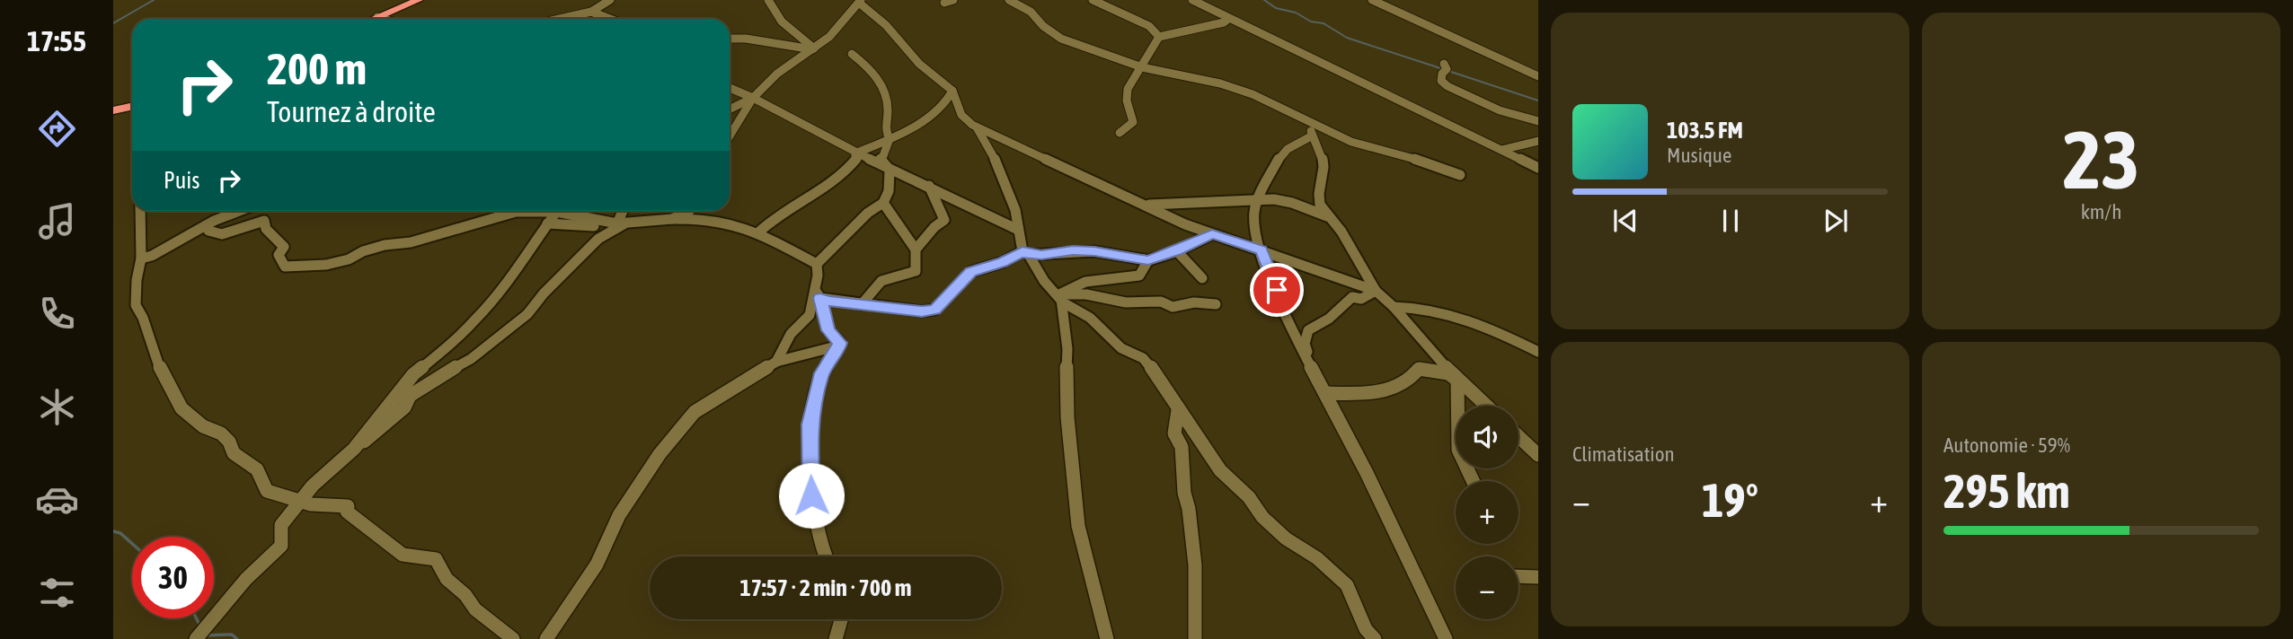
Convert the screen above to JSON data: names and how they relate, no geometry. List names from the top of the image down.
{
  "page": {
    "tabs": "17:55",
    "tile": [
      ["23", "km/h"],
      "Climatisation",
      ["Autonomie · 59%", "295 km"]
    ],
    "turn": ["200 m", "Tournez à droite"],
    "song": ["103.5 FM", "Musique"],
    "then": "Puis",
    "map_buttons": ["+", "−"],
    "heat": ["−", "19°", "+"],
    "limit": "30",
    "trip": "17:57 · 2 min · 700 m"
  }
}
